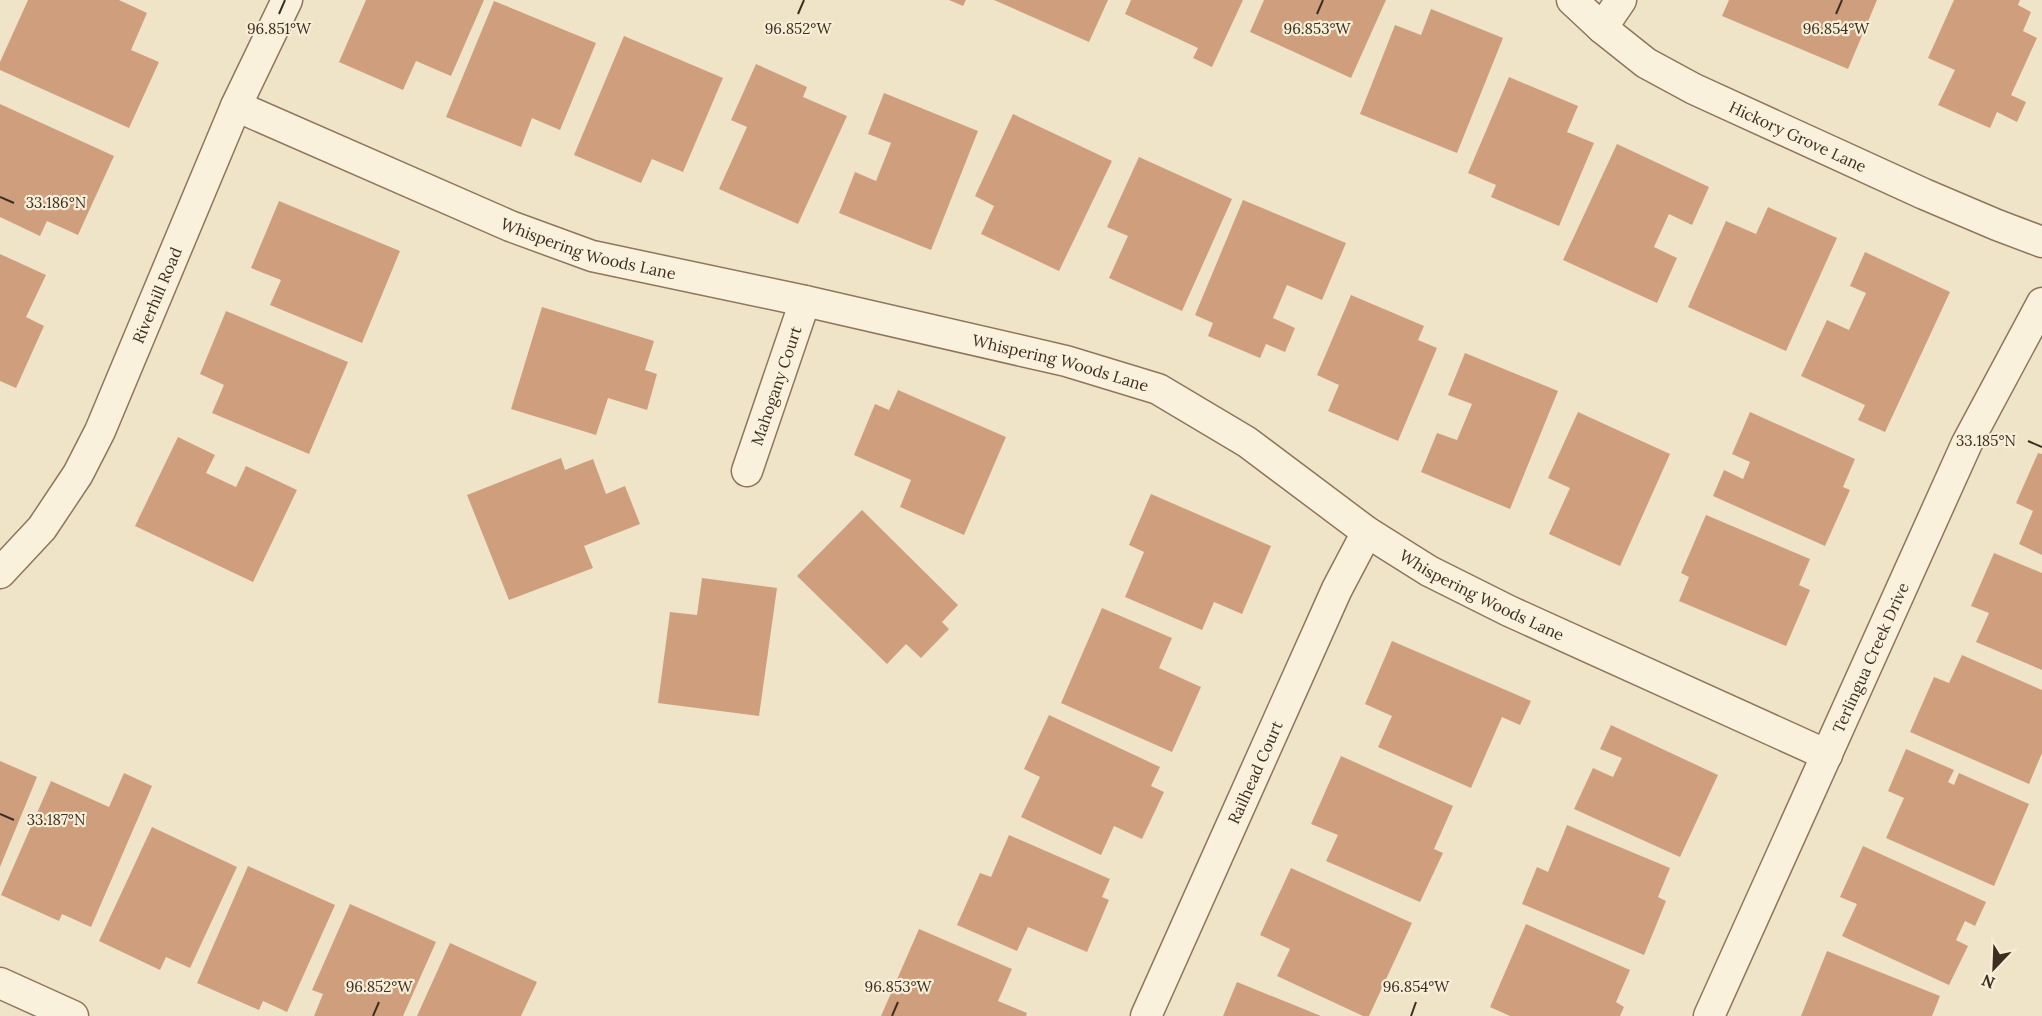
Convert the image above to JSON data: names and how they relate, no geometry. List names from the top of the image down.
{
  "streets": {
    "street": [
      "Hickory Grove Lane",
      "Whispering Woods Lane",
      "Riverhill Road",
      "Mahogany Court",
      "Terlingua Creek Drive",
      "Railhead Court"
    ]
  },
  "crossings": [
    ["Whispering Woods Lane", "Riverhill Road"],
    ["Whispering Woods Lane", "Mahogany Court"],
    ["Whispering Woods Lane", "Terlingua Creek Drive"],
    ["Whispering Woods Lane", "Railhead Court"]
  ],
  "north": "bottom left",
  "coordinates": [
    "96.851°W",
    "96.854°W",
    "96.852°W",
    "96.853°W",
    "33.186°N",
    "33.185°N",
    "33.187°N"
  ]
}
